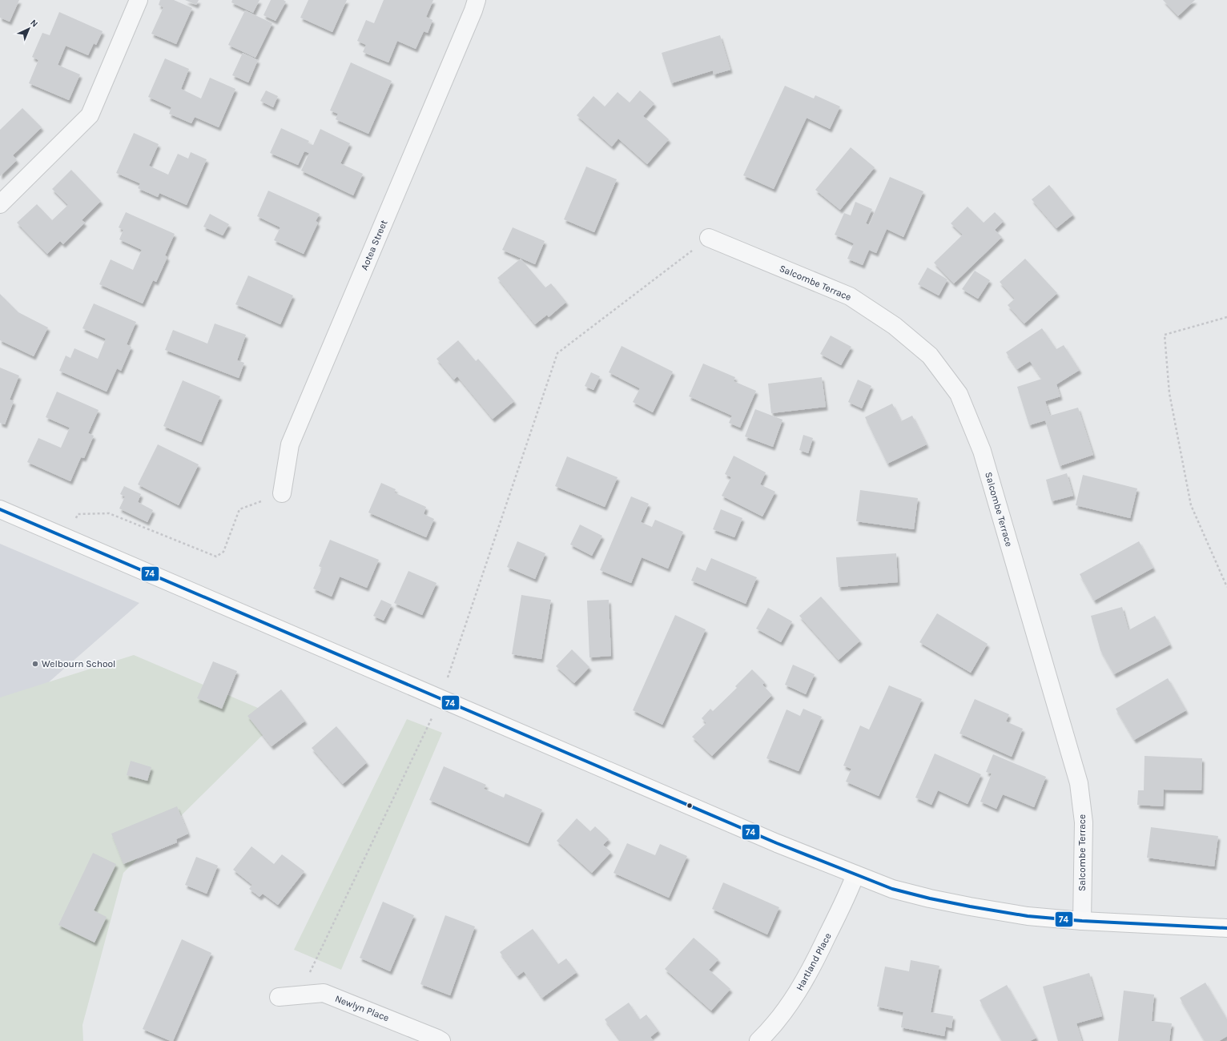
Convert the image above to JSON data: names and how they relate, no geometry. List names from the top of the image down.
{
  "streets": {
    "street": [
      "Aotea Street",
      "Salcombe Terrace",
      "Hartland Place",
      "Newlyn Place"
    ]
  },
  "places": ["Welbourn School"],
  "lines": ["transit line 74"],
  "north": "top right"
}
